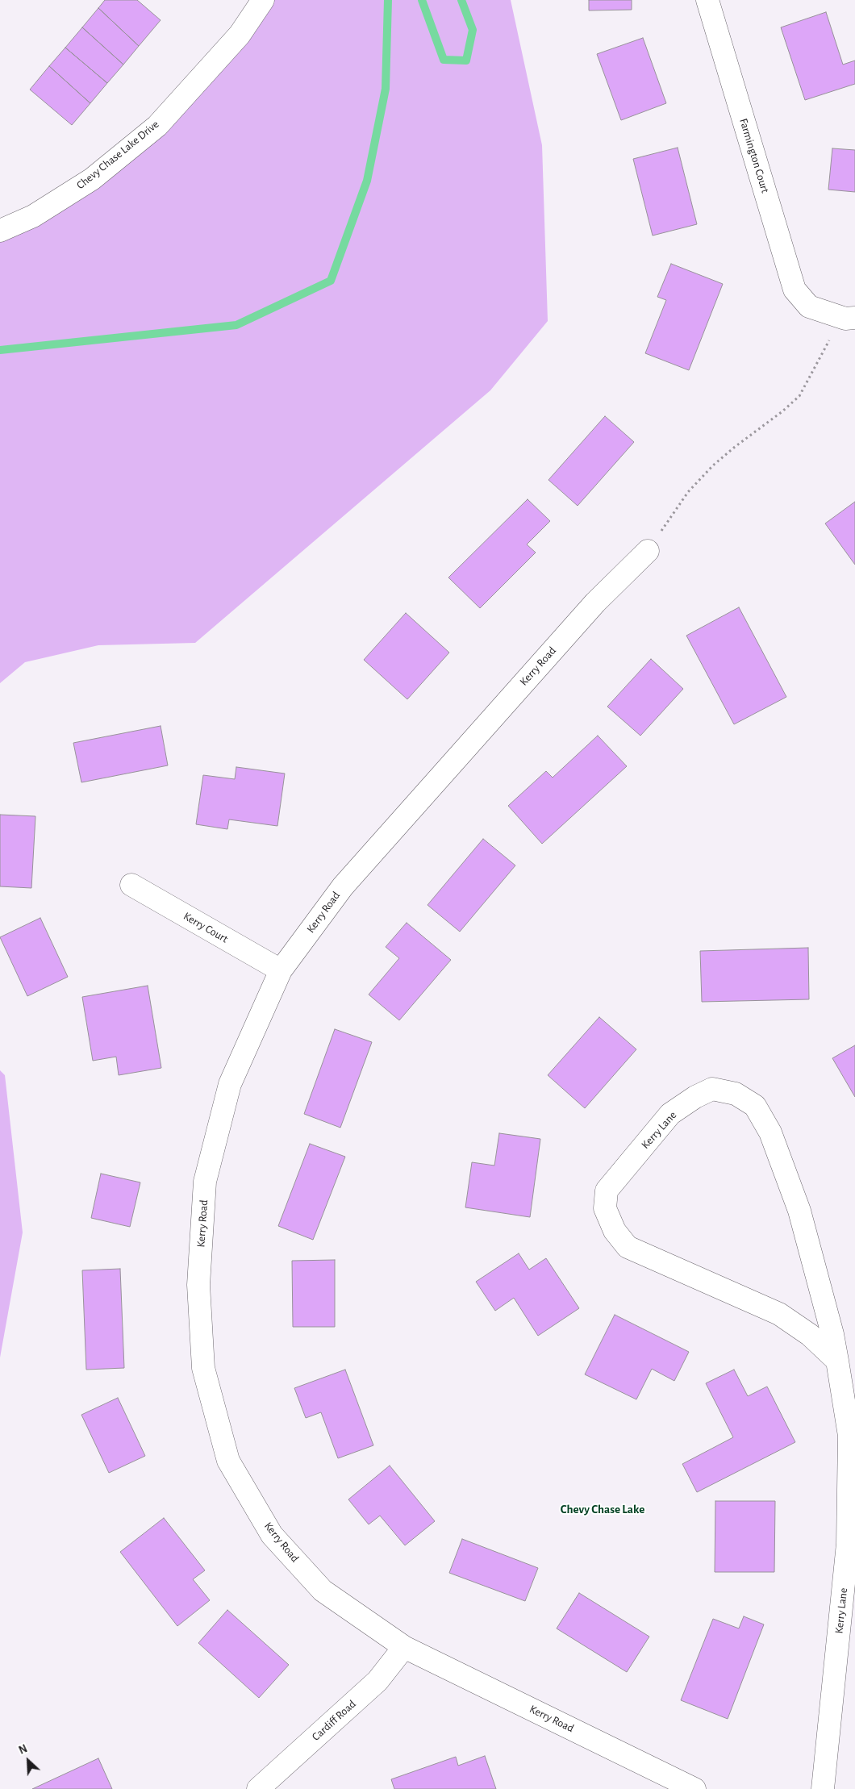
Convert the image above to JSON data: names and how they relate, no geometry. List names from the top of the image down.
{
  "streets": {
    "street": [
      "Chevy Chase Lake Drive",
      "Farmington Court",
      "Kerry Road",
      "Kerry Court",
      "Kerry Lane",
      "Cardiff Road"
    ]
  },
  "crossings": [
    ["Kerry Road", "Kerry Court"],
    ["Kerry Road", "Cardiff Road"]
  ],
  "districts": ["Chevy Chase Lake"],
  "north": "top left"
}
